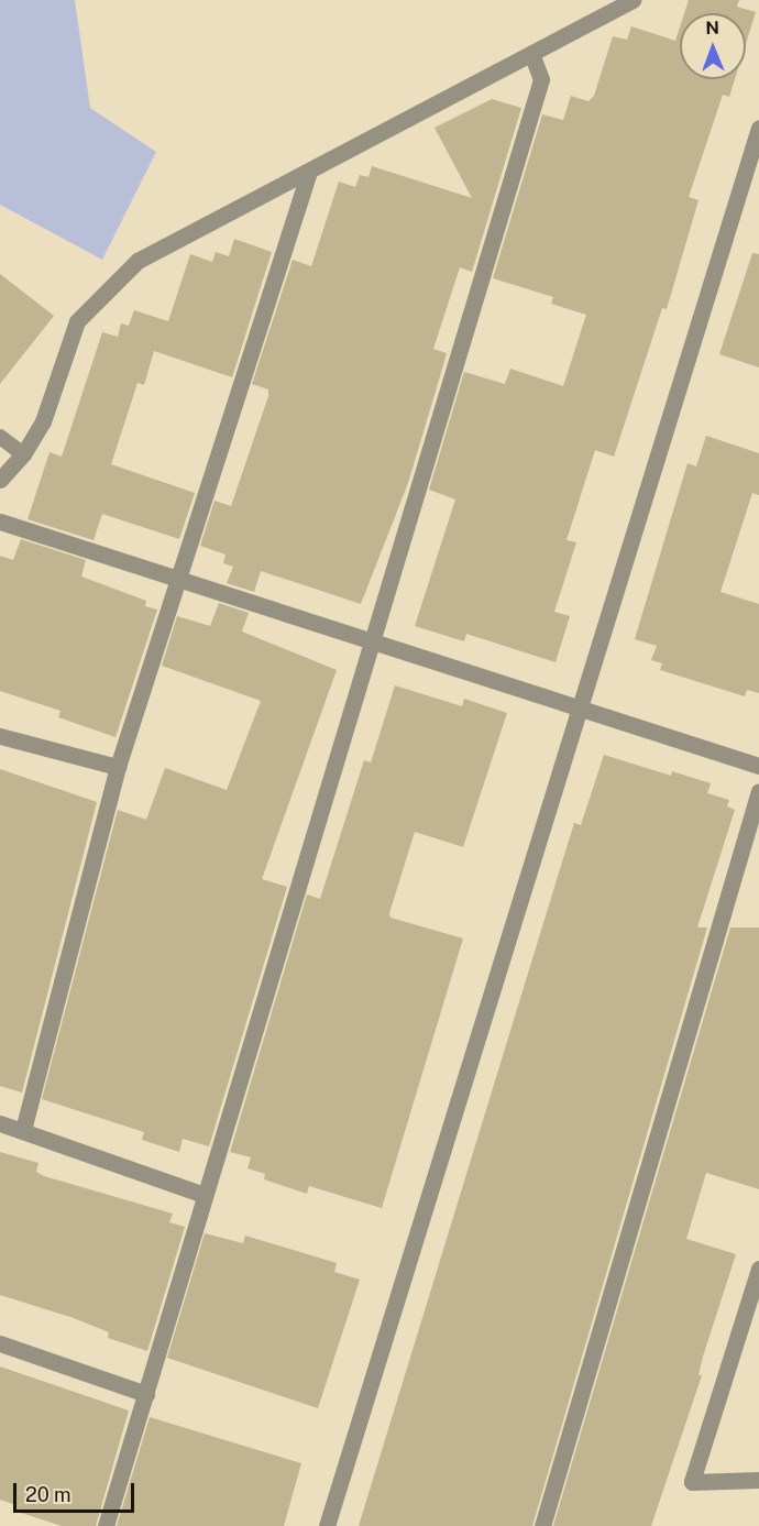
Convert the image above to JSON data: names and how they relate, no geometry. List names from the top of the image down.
{
  "scale_bar": "20 m",
  "north": "top"
}
